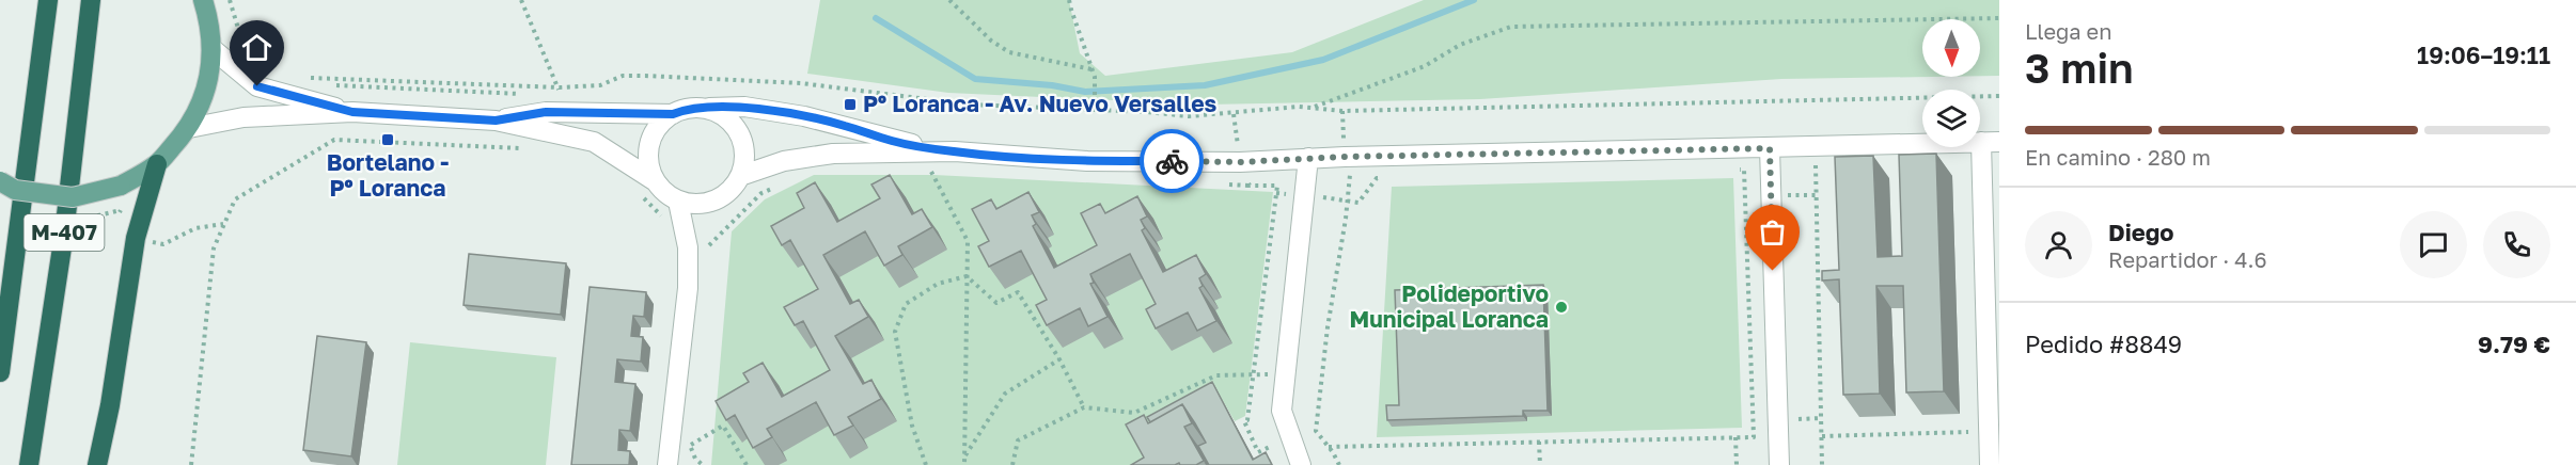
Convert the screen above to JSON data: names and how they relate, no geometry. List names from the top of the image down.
{
  "streets": {
    "highway": ["M-407"]
  },
  "places": {
    "transit": ["Pº Loranca - Av. Nuevo Versalles", "Bortelano - Pº Loranca"],
    "other": ["Polideportivo Municipal Loranca"]
  },
  "north": "bottom",
  "page": {
    "heading": ["3 min", "Llega en", "19:06–19:11"],
    "panel": [
      "Diego",
      "Repartidor · 4.6",
      "Pedido #8849",
      "9.79 €"
    ],
    "bar": "En camino · 280 m"
  }
}
